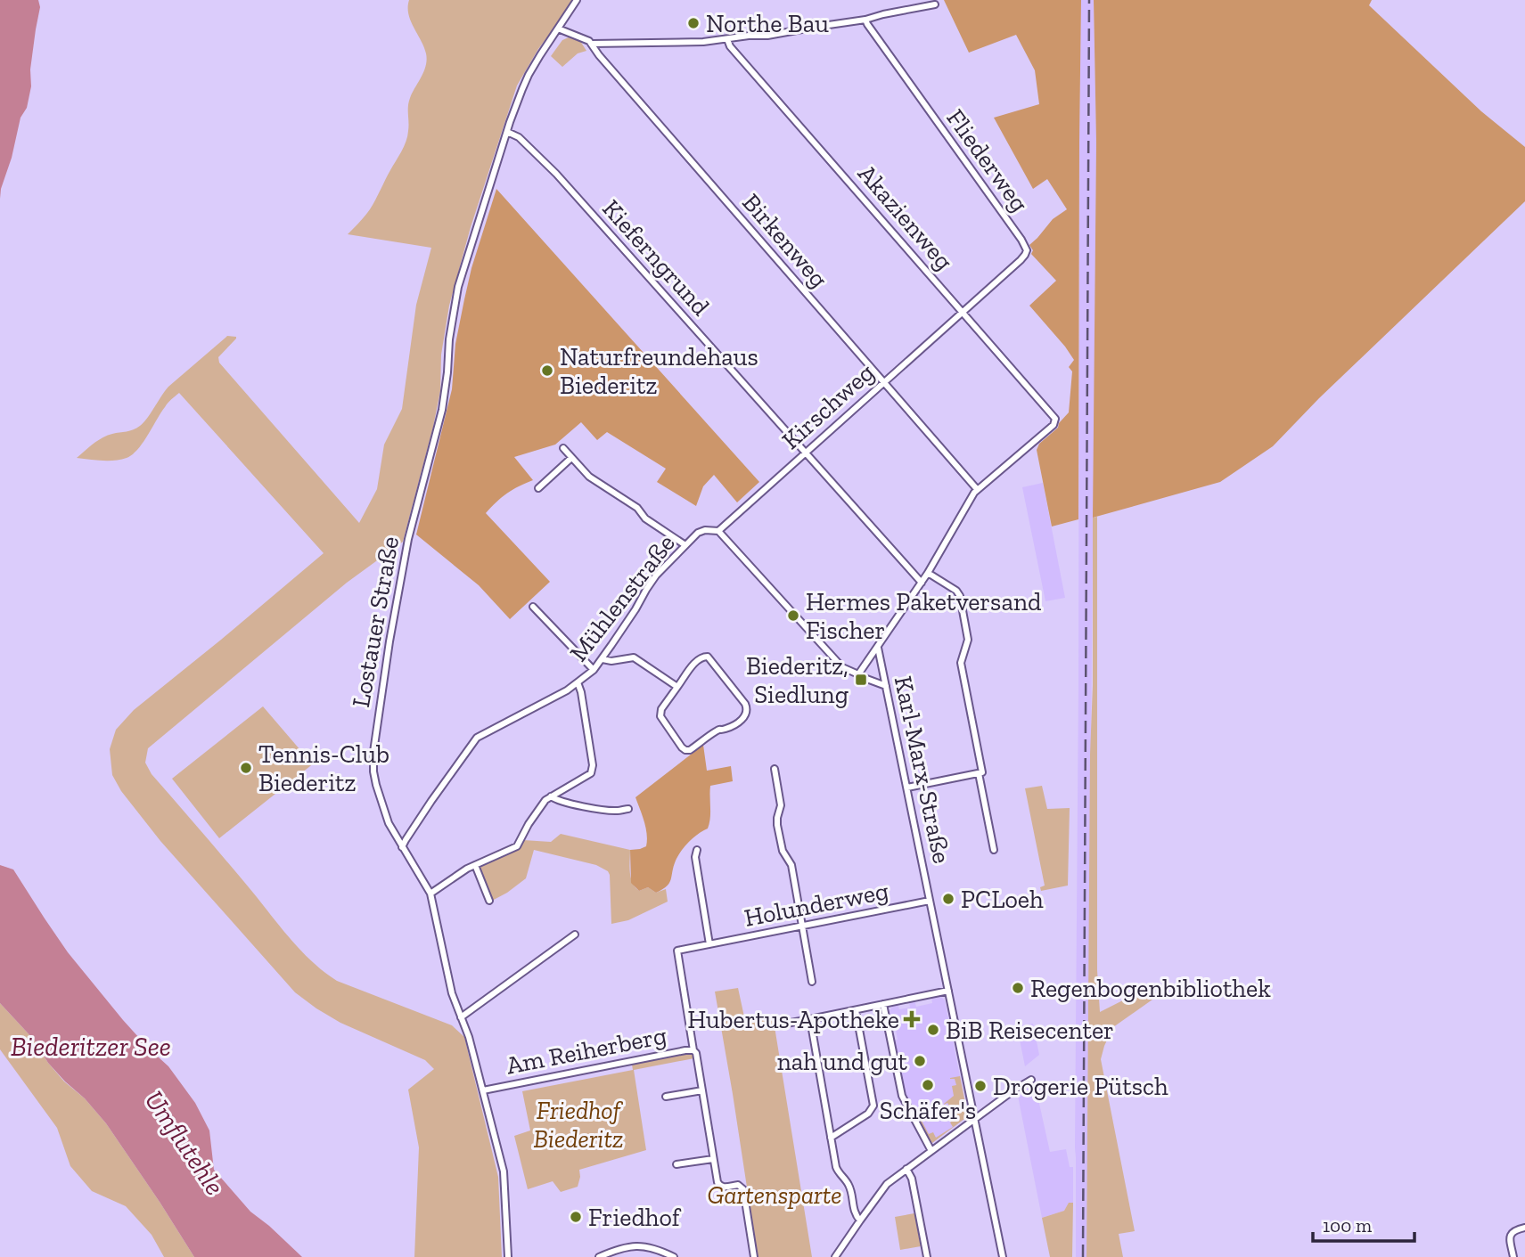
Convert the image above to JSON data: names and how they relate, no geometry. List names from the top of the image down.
{
  "streets": {
    "street": [
      "Fliederweg",
      "Akazienweg",
      "Birkenweg",
      "Kieferngrund",
      "Kirschweg",
      "Mühlenstraße",
      "Lostauer Straße",
      "Karl-Marx-Straße",
      "Holunderweg",
      "Am Reiherberg"
    ]
  },
  "crossings": [
    ["Fliederweg", "Akazienweg"],
    ["Fliederweg", "Kirschweg"],
    ["Akazienweg", "Birkenweg"],
    ["Akazienweg", "Kirschweg"],
    ["Birkenweg", "Kirschweg"],
    ["Birkenweg", "Lostauer Straße"],
    ["Kieferngrund", "Kirschweg"],
    ["Kieferngrund", "Lostauer Straße"],
    ["Kirschweg", "Mühlenstraße"],
    ["Mühlenstraße", "Lostauer Straße"],
    ["Lostauer Straße", "Am Reiherberg"],
    ["Karl-Marx-Straße", "Holunderweg"],
    ["Holunderweg", "Am Reiherberg"]
  ],
  "water": ["Biederitzer See", "Umflutehle"],
  "parks": ["Friedhof Biederitz", "Gartensparte"],
  "places": {
    "other": [
      "Northe Bau",
      "Naturfreundehaus Biederitz",
      "Hermes Paketversand Fischer",
      "Tennis-Club Biederitz",
      "PCLoeh",
      "Regenbogenbibliothek",
      "BiB Reisecenter",
      "nah und gut",
      "Schäfer's",
      "Drogerie Pütsch",
      "Friedhof"
    ],
    "transit": ["Biederitz, Siedlung"],
    "health": ["Hubertus-Apotheke"]
  },
  "scale_bar": "100 m"
}
